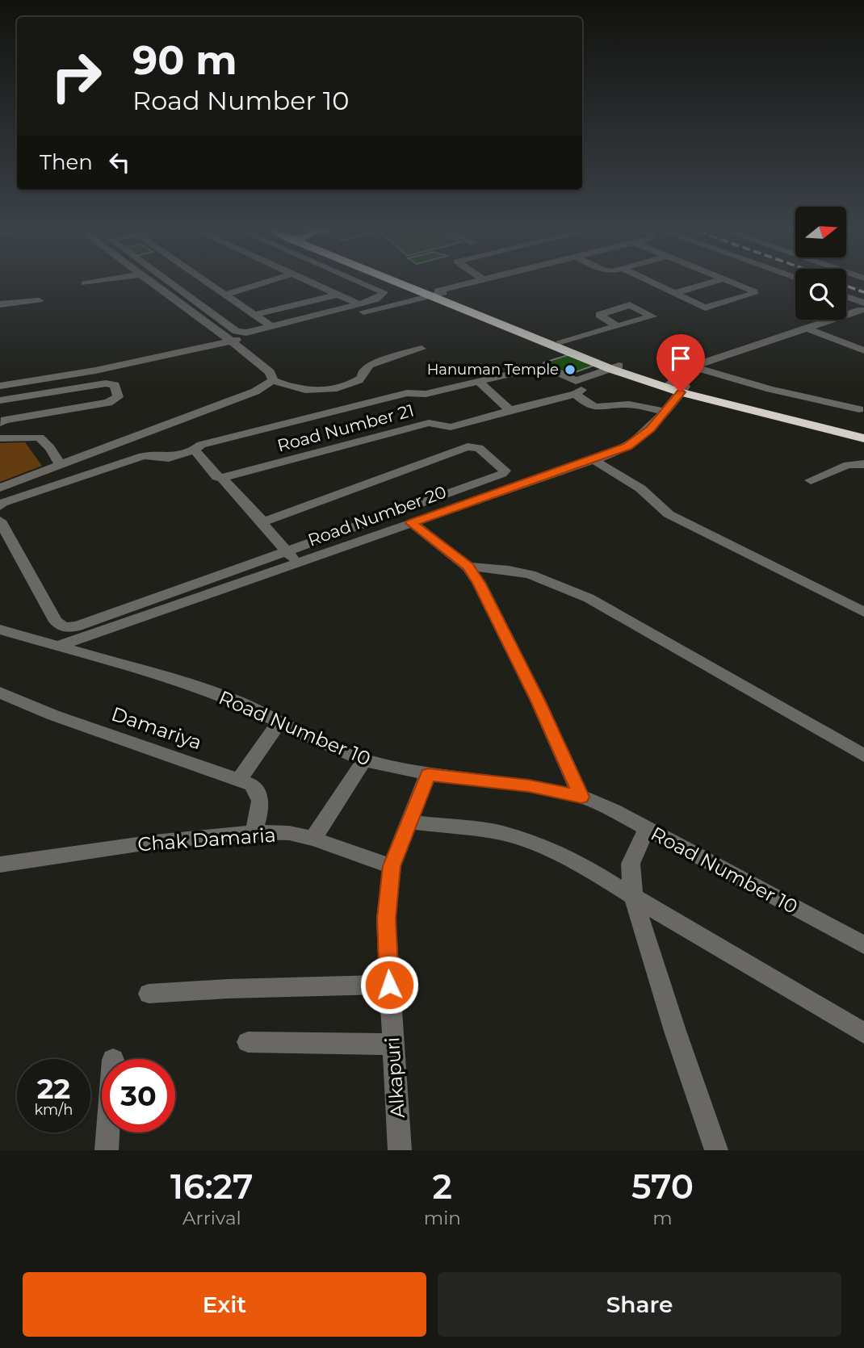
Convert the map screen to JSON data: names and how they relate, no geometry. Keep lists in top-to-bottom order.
{
  "streets": {
    "street": [
      "Road Number 21",
      "Road Number 20",
      "Damariya",
      "Road Number 10",
      "Chak Damaria",
      "Alkapuri"
    ]
  },
  "crossings": [
    ["Road Number 20", "Road Number 10"],
    ["Damariya", "Chak Damaria"],
    ["Road Number 10", "Alkapuri"],
    ["Chak Damaria", "Alkapuri"]
  ],
  "places": ["Hanuman Temple"],
  "north": "right",
  "page": {
    "turn": ["90 m", "Road Number 10"],
    "then": "Then",
    "speed": "22 km/h",
    "limit": "30",
    "eta": [
      "16:27",
      "Arrival",
      "2",
      "min",
      "570",
      "m"
    ],
    "buttons": ["Exit", "Share"]
  }
}
